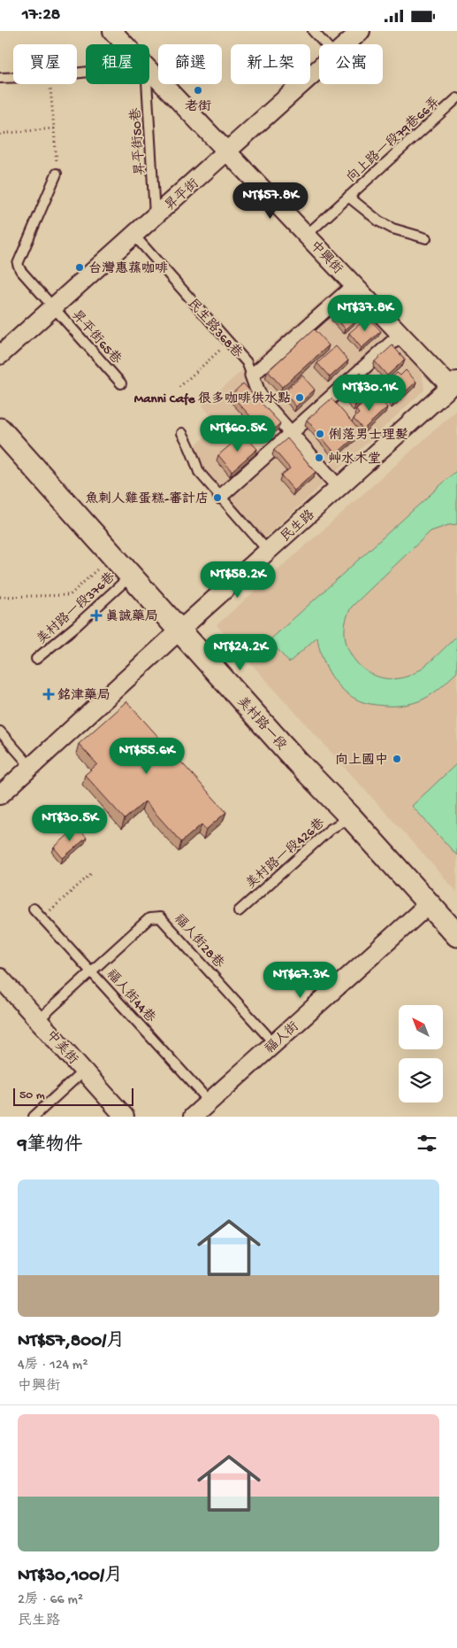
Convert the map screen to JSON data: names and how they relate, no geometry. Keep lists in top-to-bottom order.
{
  "streets": {
    "street": [
      "昇平街",
      "中興街",
      "民生路368巷",
      "民生路",
      "美村路一段",
      "福人街",
      "中美街"
    ],
    "lane": [
      "向上路一段79巷66弄",
      "昇平街50巷",
      "昇平街65巷",
      "美村路一段376巷",
      "美村路一段426巷",
      "福人街28巷",
      "福人街44巷"
    ]
  },
  "crossings": [
    ["向上路一段79巷66弄", "中興街"],
    ["昇平街50巷", "昇平街"],
    ["昇平街", "中興街"],
    ["昇平街", "民生路368巷"],
    ["昇平街", "昇平街65巷"],
    ["中興街", "民生路"],
    ["民生路368巷", "民生路"],
    ["民生路", "美村路一段"],
    ["美村路一段376巷", "美村路一段"],
    ["美村路一段", "美村路一段426巷"],
    ["美村路一段", "福人街"],
    ["福人街28巷", "福人街44巷"],
    ["福人街28巷", "福人街"],
    ["福人街28巷", "中美街"],
    ["福人街44巷", "福人街"]
  ],
  "places": {
    "other": [
      "老街",
      "台灣惠蓀咖啡",
      "Manni Cafe 很多咖啡供水點",
      "俐落男士理髮",
      "艸水木堂",
      "魚刺人雞蛋糕-審計店",
      "向上國中"
    ],
    "health": ["真誠藥局", "銘津藥局"]
  },
  "scale_bar": "50 m",
  "north": "top left",
  "page": {
    "status": "17:28",
    "chip": [
      "買屋",
      "租屋",
      "篩選",
      "新上架",
      "公寓"
    ],
    "price": [
      "NT$57.8K",
      "NT$37.8K",
      "NT$30.1K",
      "NT$60.5K",
      "NT$58.2K",
      "NT$24.2K",
      "NT$55.6K",
      "NT$30.5K",
      "NT$67.3K"
    ],
    "scale": "50 m",
    "heading": "9筆物件",
    "list": [
      {
        "name": "NT$57,800/月",
        "note": "4房 · 124 m² · 中興街"
      },
      {
        "name": "NT$30,100/月",
        "note": "2房 · 66 m² · 民生路"
      }
    ]
  }
}
